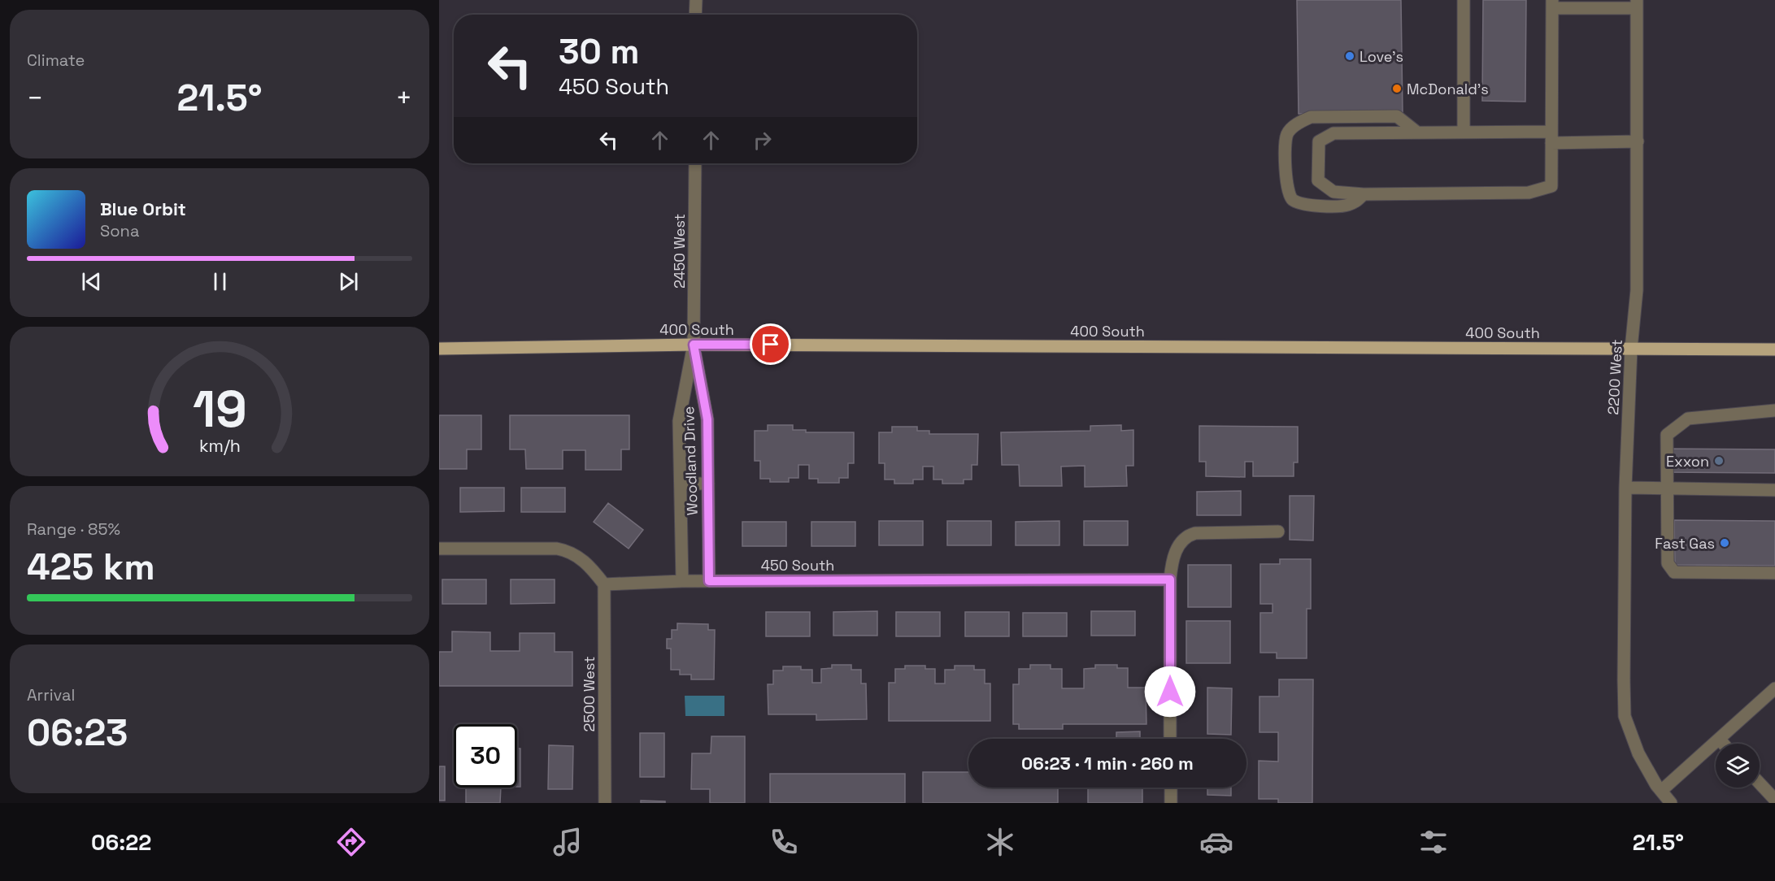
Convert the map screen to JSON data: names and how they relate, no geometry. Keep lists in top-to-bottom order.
{
  "streets": {
    "main road": ["400 South"],
    "street": [
      "2450 West",
      "2200 West",
      "Woodland Drive",
      "450 South",
      "2500 West"
    ]
  },
  "crossings": [
    ["2450 West", "400 South"],
    ["2450 West", "Woodland Drive"],
    ["400 South", "2200 West"],
    ["400 South", "Woodland Drive"],
    ["Woodland Drive", "450 South"],
    ["450 South", "2500 West"]
  ],
  "places": [
    "Love's",
    "McDonald's",
    "Exxon",
    "Fast Gas"
  ],
  "page": {
    "tile": [
      "Climate",
      ["Range · 85%", "425 km"],
      ["Arrival", "06:23"]
    ],
    "turn": ["30 m", "450 South"],
    "heat": ["−", "21.5°", "+"],
    "song": ["Blue Orbit", "Sona"],
    "limit": "30",
    "trip": "06:23 · 1 min · 260 m",
    "tabs": ["06:22", "21.5°"],
    "gauge": ["19", "km/h"]
  }
}
